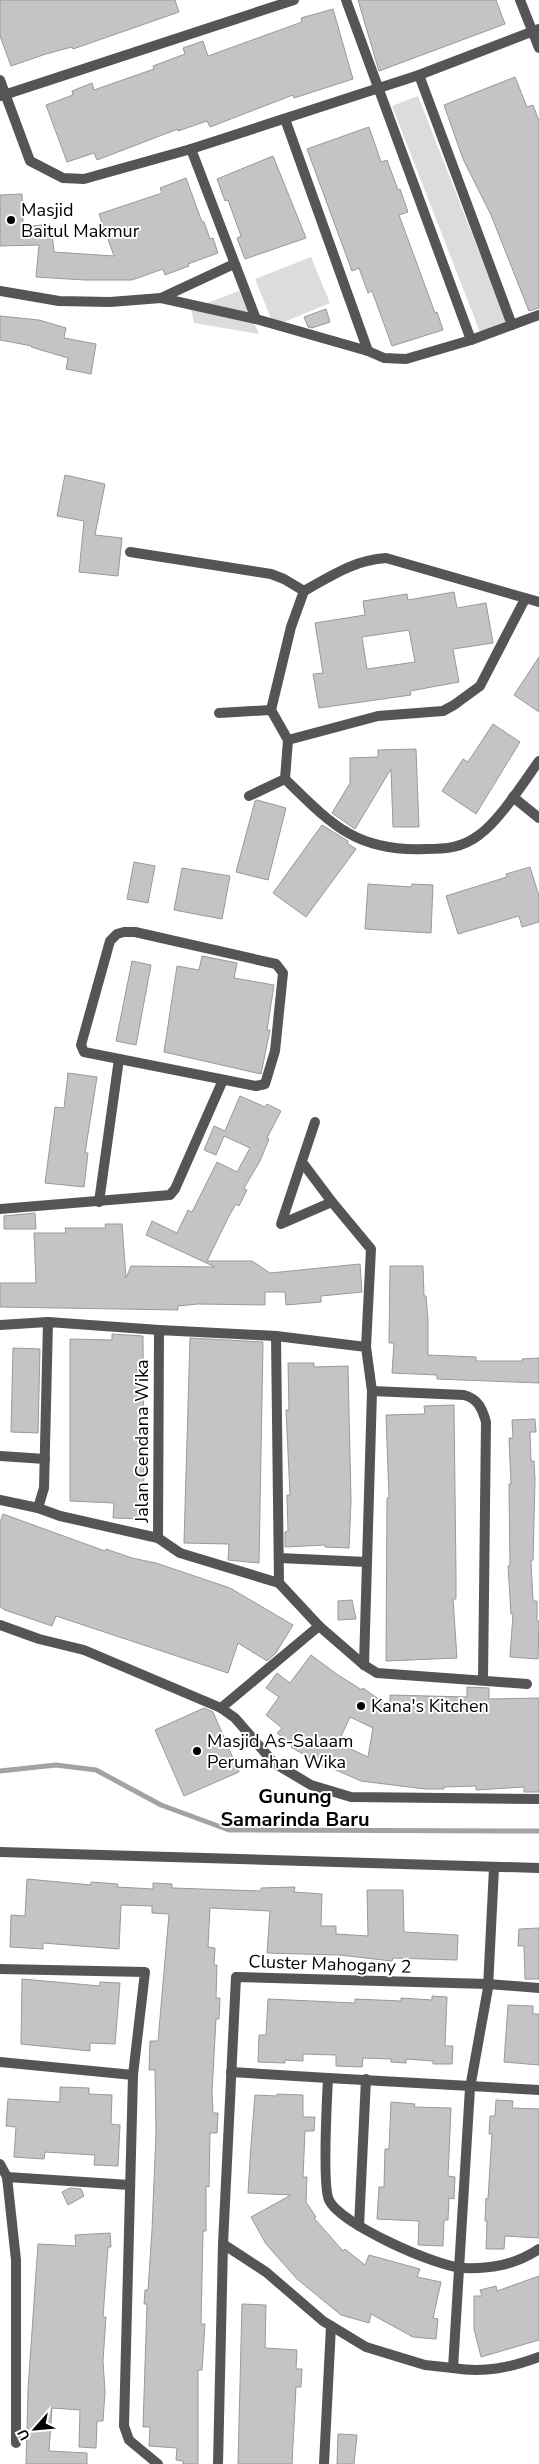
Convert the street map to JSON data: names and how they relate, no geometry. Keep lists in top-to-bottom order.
{
  "streets": {
    "street": ["Jalan Cendana Wika", "Cluster Mahogany 2"]
  },
  "districts": ["Gunung Samarinda Baru"],
  "places": ["Masjid Baitul Makmur", "Kana's Kitchen", "Masjid As-Salaam Perumahan Wika"],
  "north": "bottom left"
}
